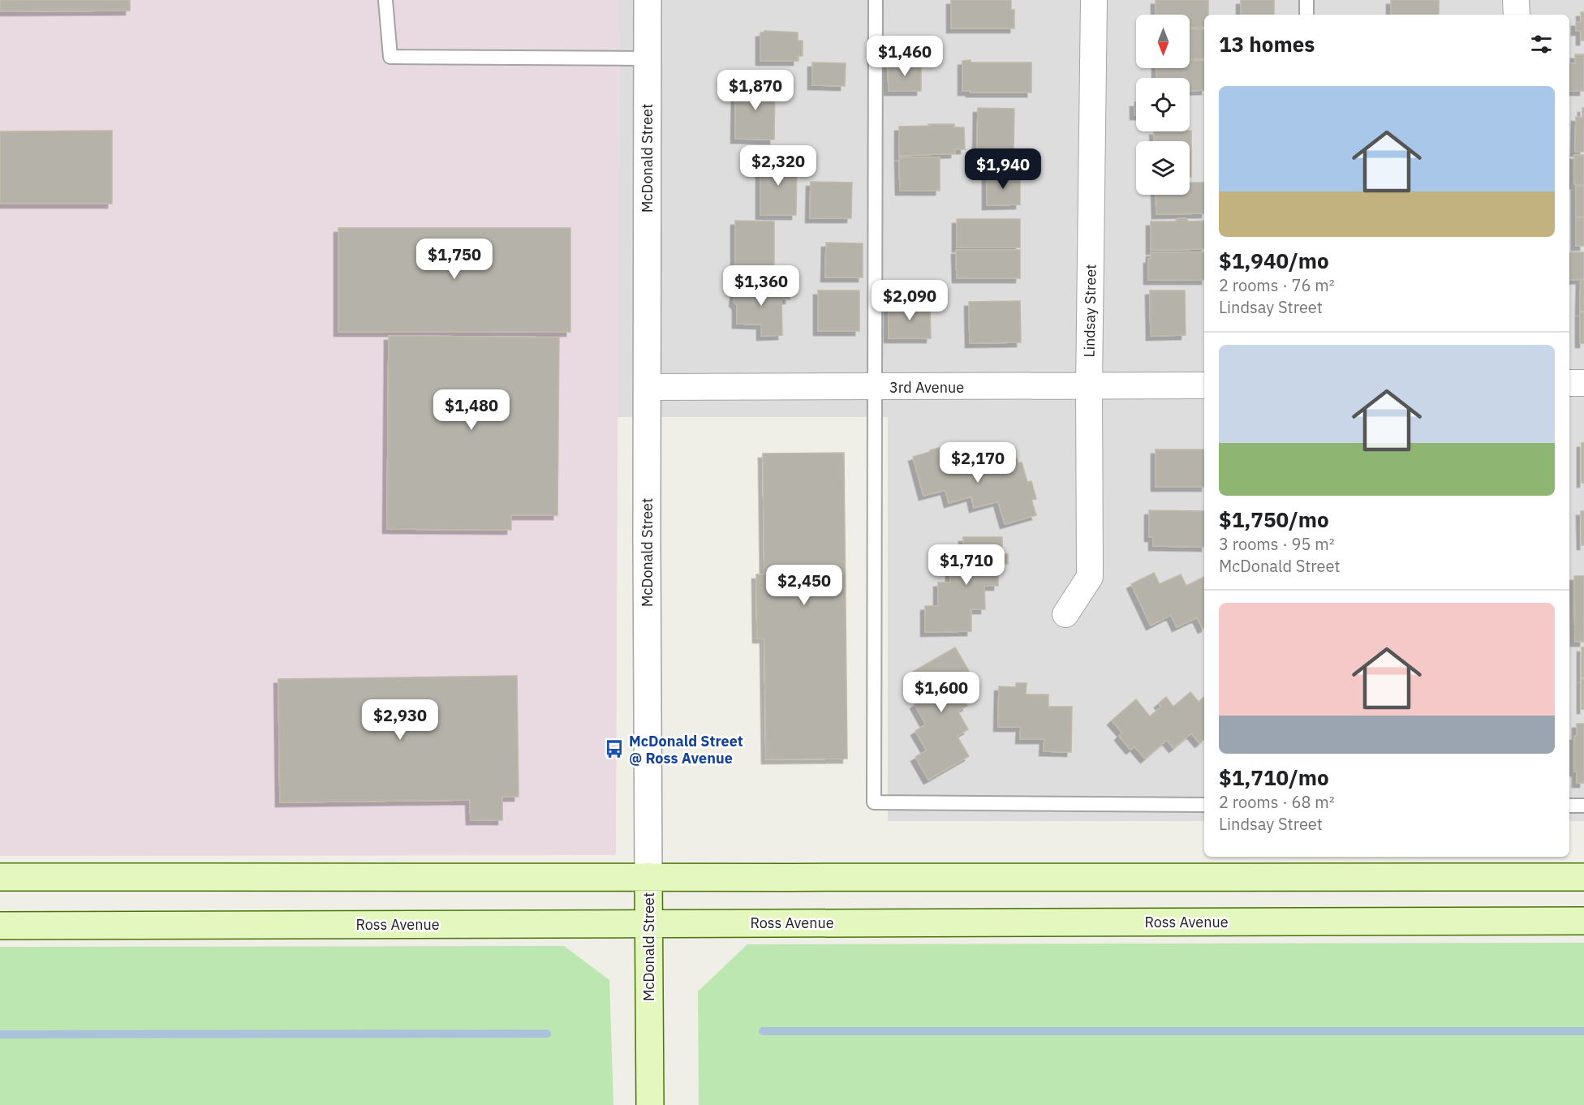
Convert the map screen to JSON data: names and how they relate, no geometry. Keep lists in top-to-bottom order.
{
  "streets": {
    "main road": ["McDonald Street", "Ross Avenue"],
    "street": ["Lindsay Street", "3rd Avenue"]
  },
  "crossings": [
    ["McDonald Street", "3rd Avenue"],
    ["McDonald Street", "Ross Avenue"],
    ["Lindsay Street", "3rd Avenue"]
  ],
  "places": {
    "bus stop": ["McDonald Street @ Ross Avenue"]
  },
  "north": "bottom",
  "page": {
    "heading": "13 homes",
    "price": [
      "$1,460",
      "$1,870",
      "$2,320",
      "$1,940",
      "$1,750",
      "$1,360",
      "$2,090",
      "$1,480",
      "$2,170",
      "$1,710",
      "$2,450",
      "$1,600",
      "$2,930"
    ],
    "list": [
      {
        "name": "$1,940/mo",
        "note": "2 rooms · 76 m² · Lindsay Street"
      },
      {
        "name": "$1,750/mo",
        "note": "3 rooms · 95 m² · McDonald Street"
      },
      {
        "name": "$1,710/mo",
        "note": "2 rooms · 68 m² · Lindsay Street"
      }
    ]
  }
}
